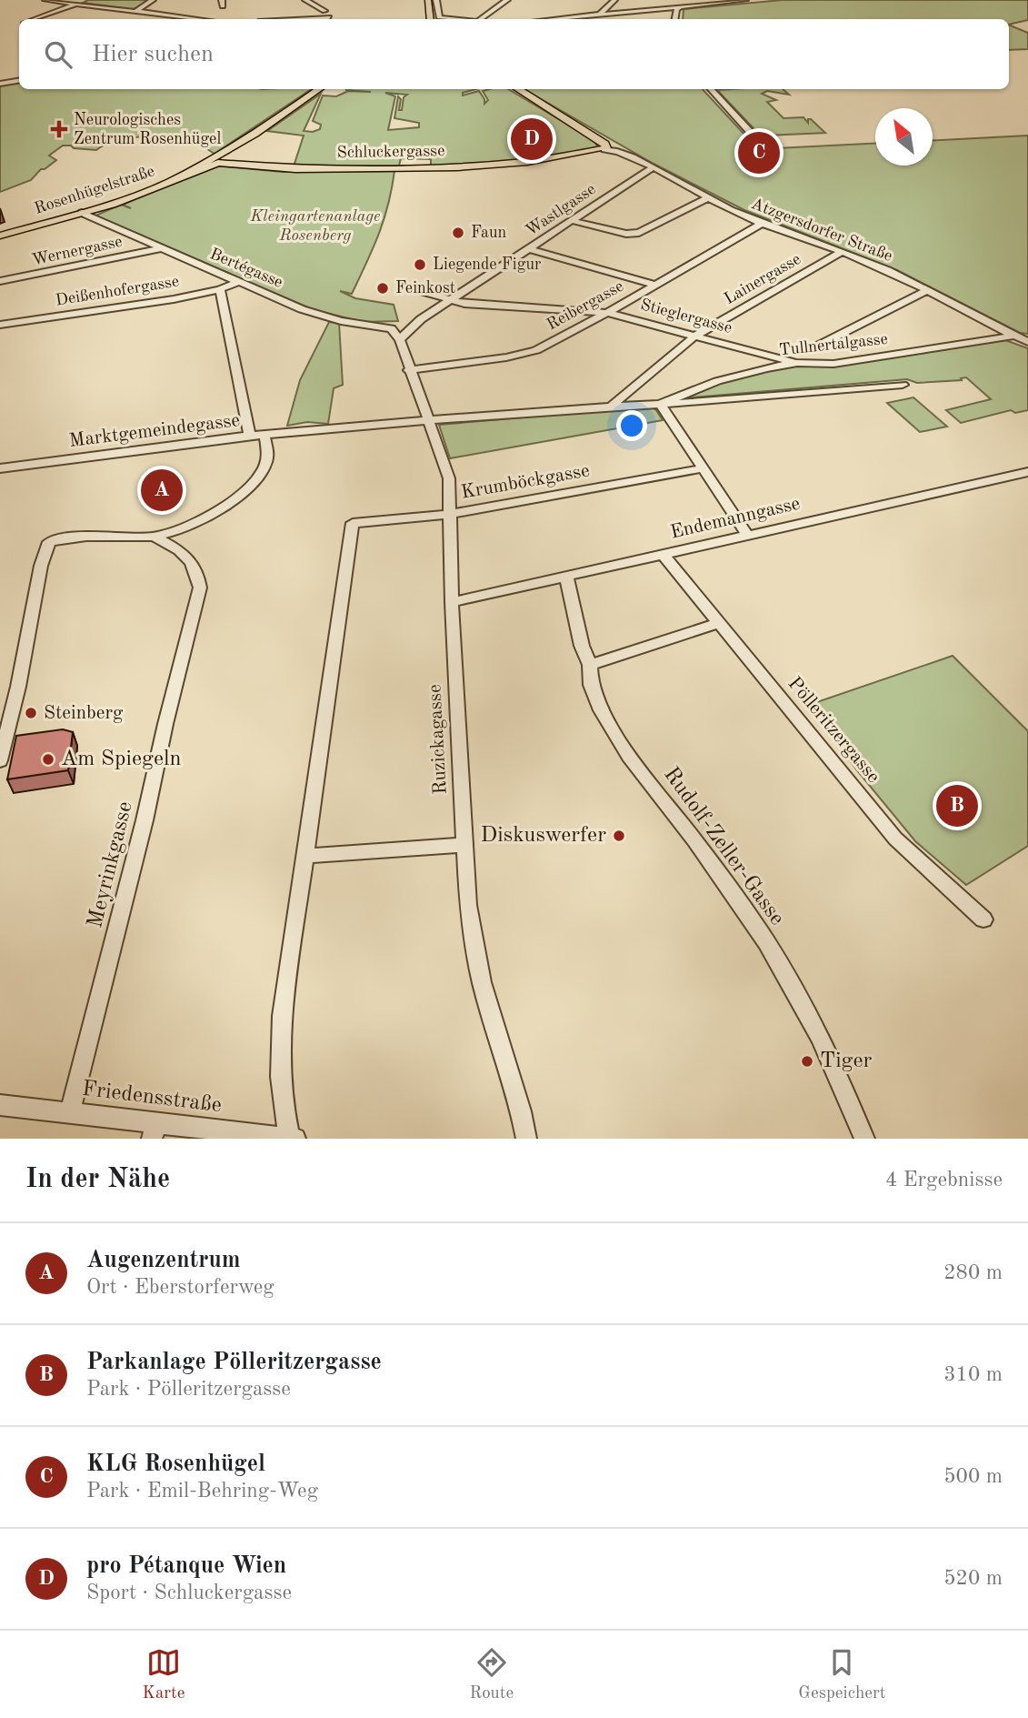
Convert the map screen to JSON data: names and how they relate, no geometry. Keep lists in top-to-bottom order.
{
  "streets": {
    "main road": ["Schluckergasse", "Rosenhügelstraße", "Atzgersdorfer Straße"],
    "street": [
      "Wastlgasse",
      "Wernergasse",
      "Bertégasse",
      "Lainergasse",
      "Deißenhofergasse",
      "Reibergasse",
      "Stieglergasse",
      "Tullnertalgasse",
      "Marktgemeindegasse",
      "Krumböckgasse",
      "Endemanngasse",
      "Pölleritzergasse",
      "Ruzickagasse",
      "Rudolf-Zeller-Gasse",
      "Meyrinkgasse",
      "Friedensstraße"
    ]
  },
  "crossings": [
    ["Schluckergasse", "Rosenhügelstraße"],
    ["Schluckergasse", "Atzgersdorfer Straße"],
    ["Rosenhügelstraße", "Bertégasse"],
    ["Wastlgasse", "Atzgersdorfer Straße"],
    ["Wastlgasse", "Bertégasse"],
    ["Wastlgasse", "Stieglergasse"],
    ["Wastlgasse", "Ruzickagasse"],
    ["Atzgersdorfer Straße", "Lainergasse"],
    ["Atzgersdorfer Straße", "Reibergasse"],
    ["Atzgersdorfer Straße", "Tullnertalgasse"],
    ["Wernergasse", "Bertégasse"],
    ["Bertégasse", "Deißenhofergasse"],
    ["Lainergasse", "Stieglergasse"],
    ["Lainergasse", "Tullnertalgasse"],
    ["Reibergasse", "Stieglergasse"],
    ["Reibergasse", "Ruzickagasse"],
    ["Stieglergasse", "Tullnertalgasse"],
    ["Tullnertalgasse", "Marktgemeindegasse"],
    ["Tullnertalgasse", "Ruzickagasse"],
    ["Krumböckgasse", "Ruzickagasse"],
    ["Endemanngasse", "Pölleritzergasse"],
    ["Endemanngasse", "Ruzickagasse"],
    ["Endemanngasse", "Rudolf-Zeller-Gasse"],
    ["Meyrinkgasse", "Friedensstraße"]
  ],
  "parks": ["Kleingartenanlage Rosenberg"],
  "places": {
    "health": ["Neurologisches Zentrum Rosenhügel"],
    "other": [
      "Faun",
      "Liegende Figur",
      "Feinkost",
      "Steinberg",
      "Am Spiegeln",
      "Diskuswerfer",
      "Tiger"
    ]
  },
  "north": "top left",
  "page": {
    "search": "Hier suchen",
    "pins": [
      "D",
      "C",
      "A",
      "B"
    ],
    "heading": ["In der Nähe", "4 Ergebnisse"],
    "list": [
      {
        "mark": "A",
        "name": "Augenzentrum",
        "note": "Ort · Eberstorferweg",
        "value": "280 m"
      },
      {
        "mark": "B",
        "name": "Parkanlage Pölleritzergasse",
        "note": "Park · Pölleritzergasse",
        "value": "310 m"
      },
      {
        "mark": "C",
        "name": "KLG Rosenhügel",
        "note": "Park · Emil-Behring-Weg",
        "value": "500 m"
      },
      {
        "mark": "D",
        "name": "pro Pétanque Wien",
        "note": "Sport · Schluckergasse",
        "value": "520 m"
      }
    ],
    "nav": ["Karte", "Route", "Gespeichert"]
  }
}
